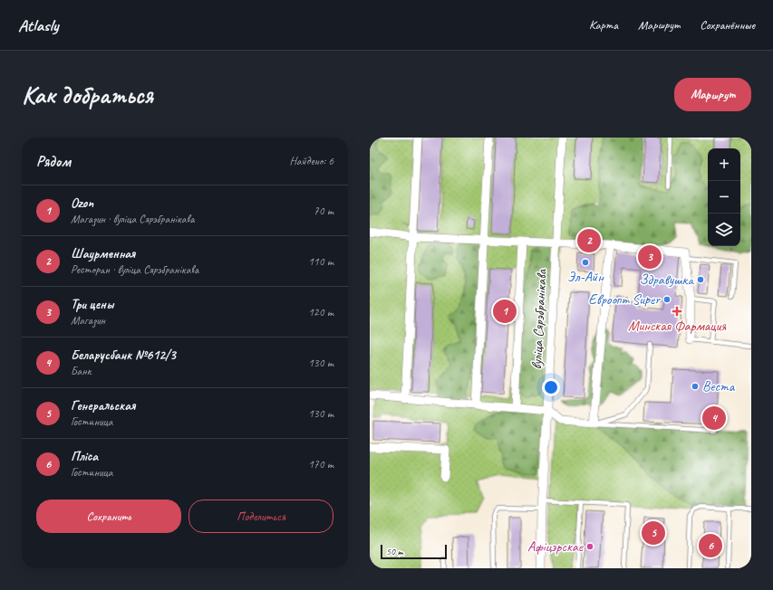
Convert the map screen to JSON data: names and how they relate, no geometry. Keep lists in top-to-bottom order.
{
  "streets": {
    "street": ["вуліца Сярэбранікава"]
  },
  "places": {
    "other": [
      "Эл-Айн",
      "Здравушка",
      "Евроопт Super",
      "Веста",
      "Афіцэрскае"
    ],
    "health": ["Минская Фармация"]
  },
  "scale_bar": "50 m",
  "page": {
    "header": "Atlasly",
    "nav": ["Карта", "Маршрут", "Сохранённые"],
    "buttons": [
      "Маршрут",
      ["Сохранить", "Поделиться"]
    ],
    "title": "Как добраться",
    "heading": ["Рядом", "Найдено: 6"],
    "map_buttons": ["+", "−"],
    "list": [
      {
        "mark": "1",
        "name": "Ozon",
        "note": "Магазин · вуліца Сярэбранікава",
        "value": "70 m"
      },
      {
        "mark": "2",
        "name": "Шаурменная",
        "note": "Ресторан · вуліца Сярэбранікава",
        "value": "110 m"
      },
      {
        "mark": "3",
        "name": "Три цены",
        "note": "Магазин",
        "value": "120 m"
      },
      {
        "mark": "4",
        "name": "Беларусбанк №612/3",
        "note": "Банк",
        "value": "130 m"
      },
      {
        "mark": "5",
        "name": "Генеральская",
        "note": "Гостиница",
        "value": "130 m"
      },
      {
        "mark": "6",
        "name": "Пліса",
        "note": "Гостиница",
        "value": "170 m"
      }
    ],
    "pins": [
      "2",
      "3",
      "1",
      "4",
      "5",
      "6"
    ],
    "scale": "50 m"
  }
}
